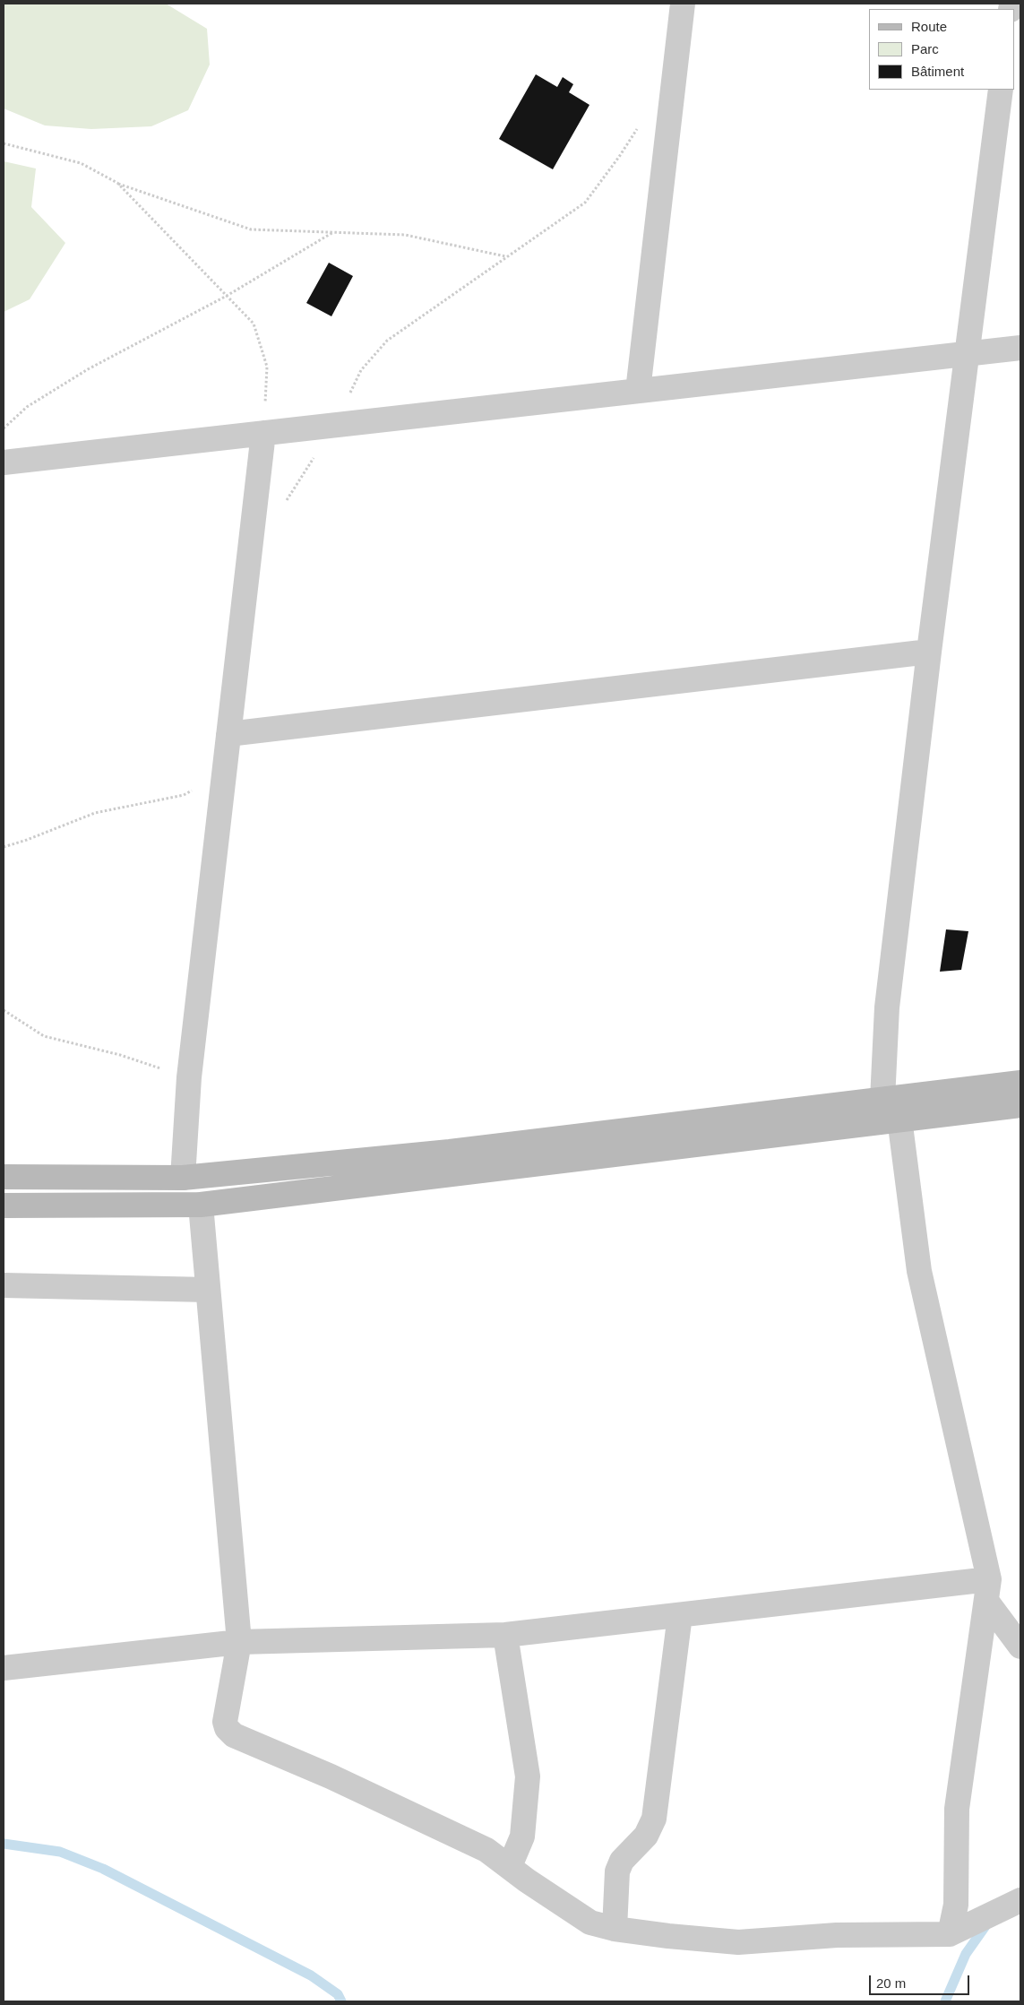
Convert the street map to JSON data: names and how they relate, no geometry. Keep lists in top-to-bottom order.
{
  "legend": ["Route", "Parc", "Bâtiment"],
  "scale_bar": "20 m"
}
